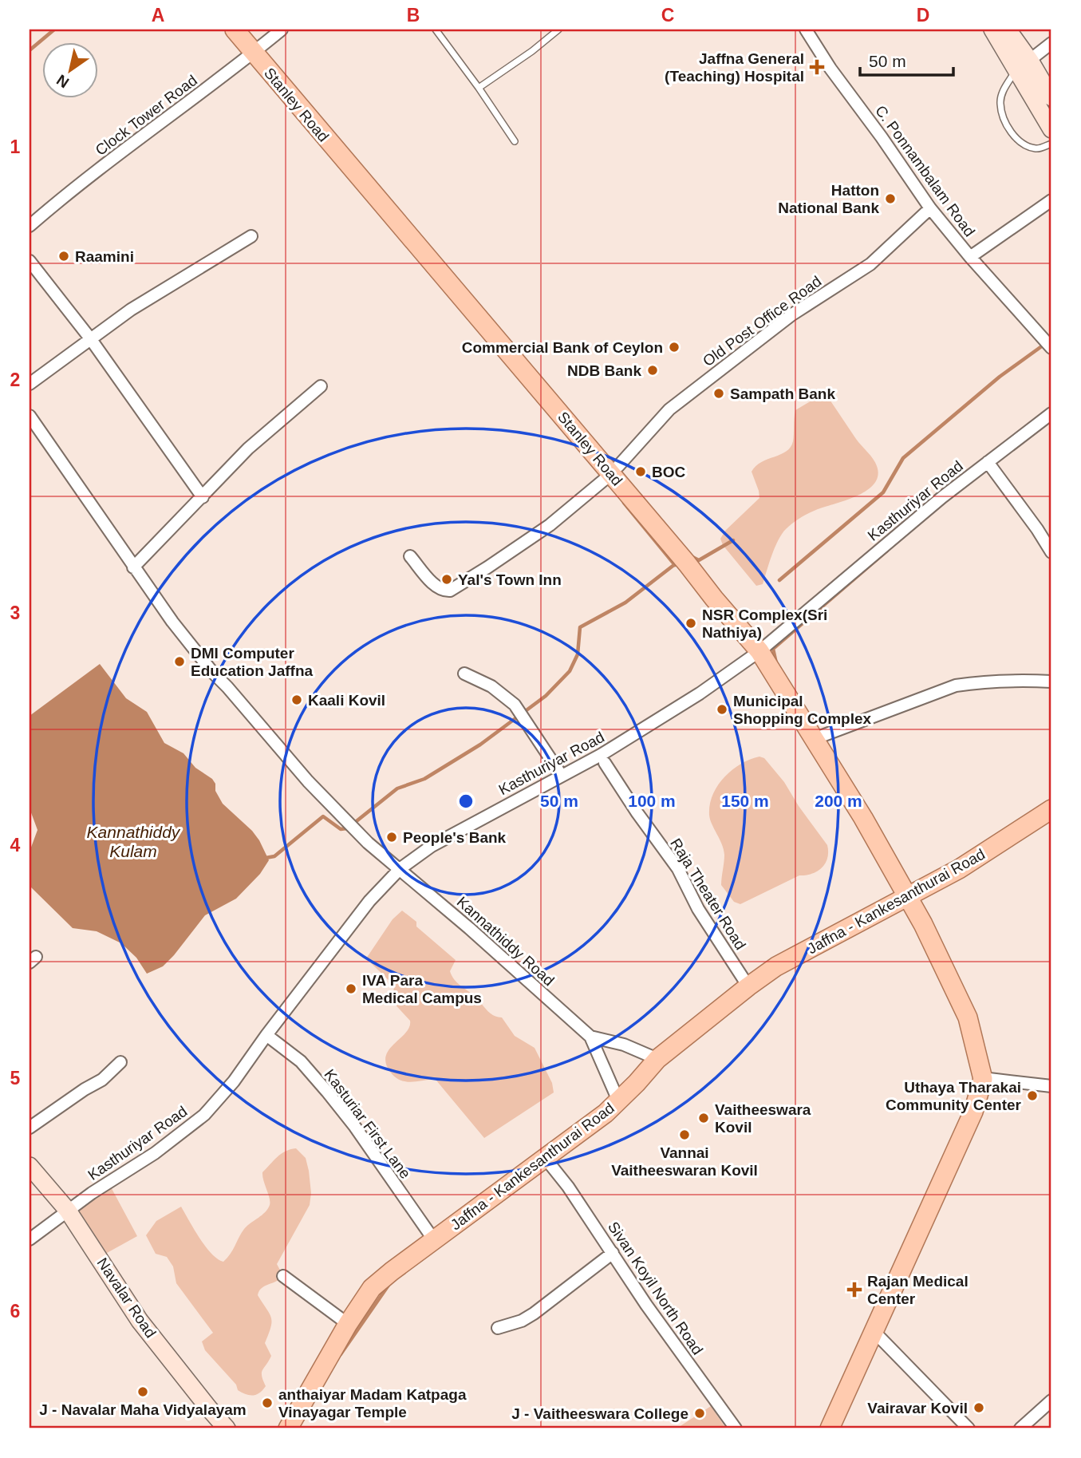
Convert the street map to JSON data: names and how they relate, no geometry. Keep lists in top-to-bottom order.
{
  "streets": {
    "main road": ["Stanley Road", "Jaffna - Kankesanthurai Road"],
    "street": [
      "Clock Tower Road",
      "C. Ponnambalam Road",
      "Old Post Office Road",
      "Kasthuriyar Road",
      "Raja Theater Road",
      "Kannathiddy Road",
      "Kasturiar First Lane",
      "Sivan Koyil North Road",
      "Navalar Road"
    ]
  },
  "crossings": [
    ["Stanley Road", "Clock Tower Road"],
    ["Stanley Road", "Old Post Office Road"],
    ["Stanley Road", "Kasthuriyar Road"],
    ["Stanley Road", "Jaffna - Kankesanthurai Road"],
    ["C. Ponnambalam Road", "Old Post Office Road"],
    ["Kasthuriyar Road", "Kannathiddy Road"],
    ["Kasthuriyar Road", "Kasturiar First Lane"],
    ["Kasthuriyar Road", "Navalar Road"],
    ["Raja Theater Road", "Jaffna - Kankesanthurai Road"],
    ["Jaffna - Kankesanthurai Road", "Kasturiar First Lane"],
    ["Jaffna - Kankesanthurai Road", "Sivan Koyil North Road"]
  ],
  "water": ["Kannathiddy Kulam"],
  "places": {
    "health": ["Jaffna General (Teaching) Hospital", "Rajan Medical Center"],
    "other": [
      "Hatton National Bank",
      "Raamini",
      "Commercial Bank of Ceylon",
      "NDB Bank",
      "Sampath Bank",
      "BOC",
      "Yal's Town Inn",
      "NSR Complex(Sri Nathiya)",
      "DMI Computer Education Jaffna",
      "Kaali Kovil",
      "Municipal Shopping Complex",
      "People's Bank",
      "IVA Para Medical Campus",
      "Uthaya Tharakai Community Center",
      "Vaitheeswara Kovil",
      "Vannai Vaitheeswaran Kovil",
      "J - Navalar Maha Vidyalayam",
      "anthaiyar Madam Katpaga Vinayagar Temple",
      "Vairavar Kovil",
      "J - Vaitheeswara College"
    ]
  },
  "scale_bar": "50 m",
  "north": "bottom left",
  "grid": {
    "columns": [
      "A",
      "B",
      "C",
      "D"
    ],
    "rows": [
      "1",
      "2",
      "3",
      "4",
      "5",
      "6"
    ]
  },
  "rings": [
    "50 m",
    "100 m",
    "150 m",
    "200 m"
  ]
}
